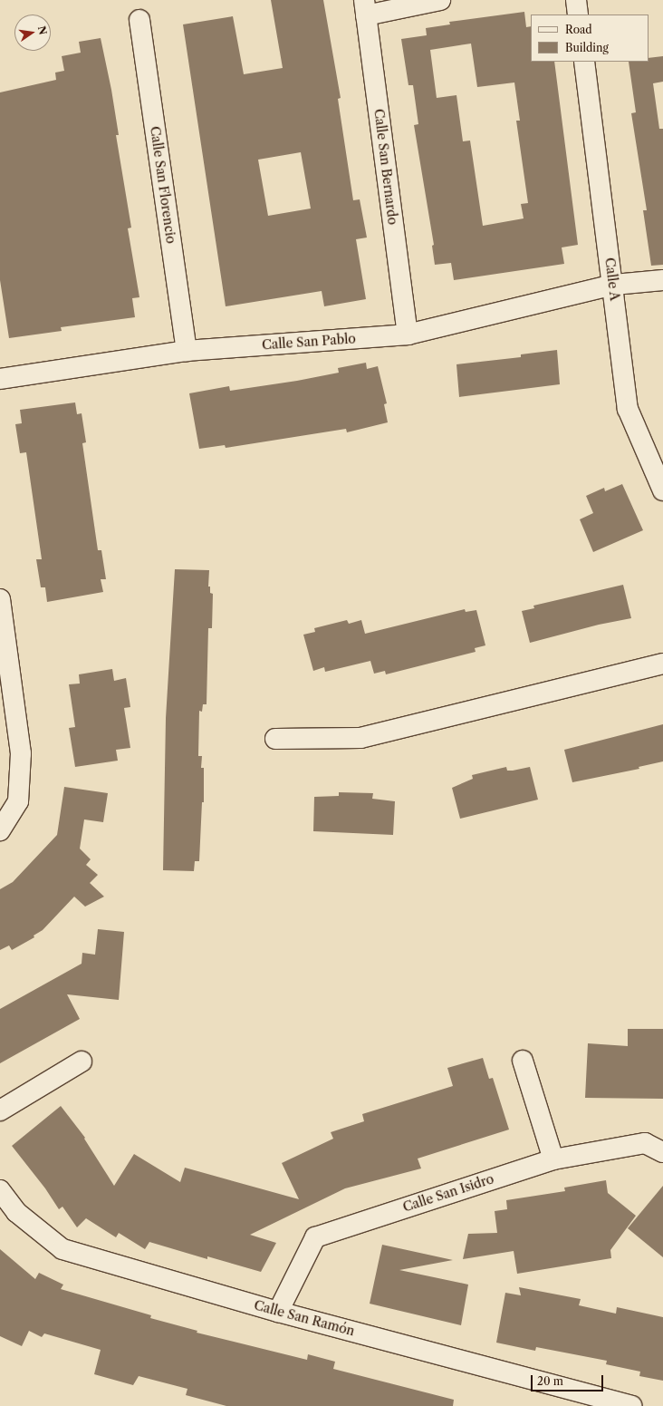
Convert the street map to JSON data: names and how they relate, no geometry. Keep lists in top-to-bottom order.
{
  "streets": {
    "street": [
      "Calle San Bernardo",
      "Calle San Florencio",
      "Calle A",
      "Calle San Pablo",
      "Calle San Isidro",
      "Calle San Ramón"
    ]
  },
  "crossings": [
    ["Calle San Bernardo", "Calle San Pablo"],
    ["Calle San Florencio", "Calle San Pablo"],
    ["Calle A", "Calle San Pablo"],
    ["Calle San Isidro", "Calle San Ramón"]
  ],
  "legend": ["Road", "Building"],
  "scale_bar": "20 m",
  "north": "right"
}
